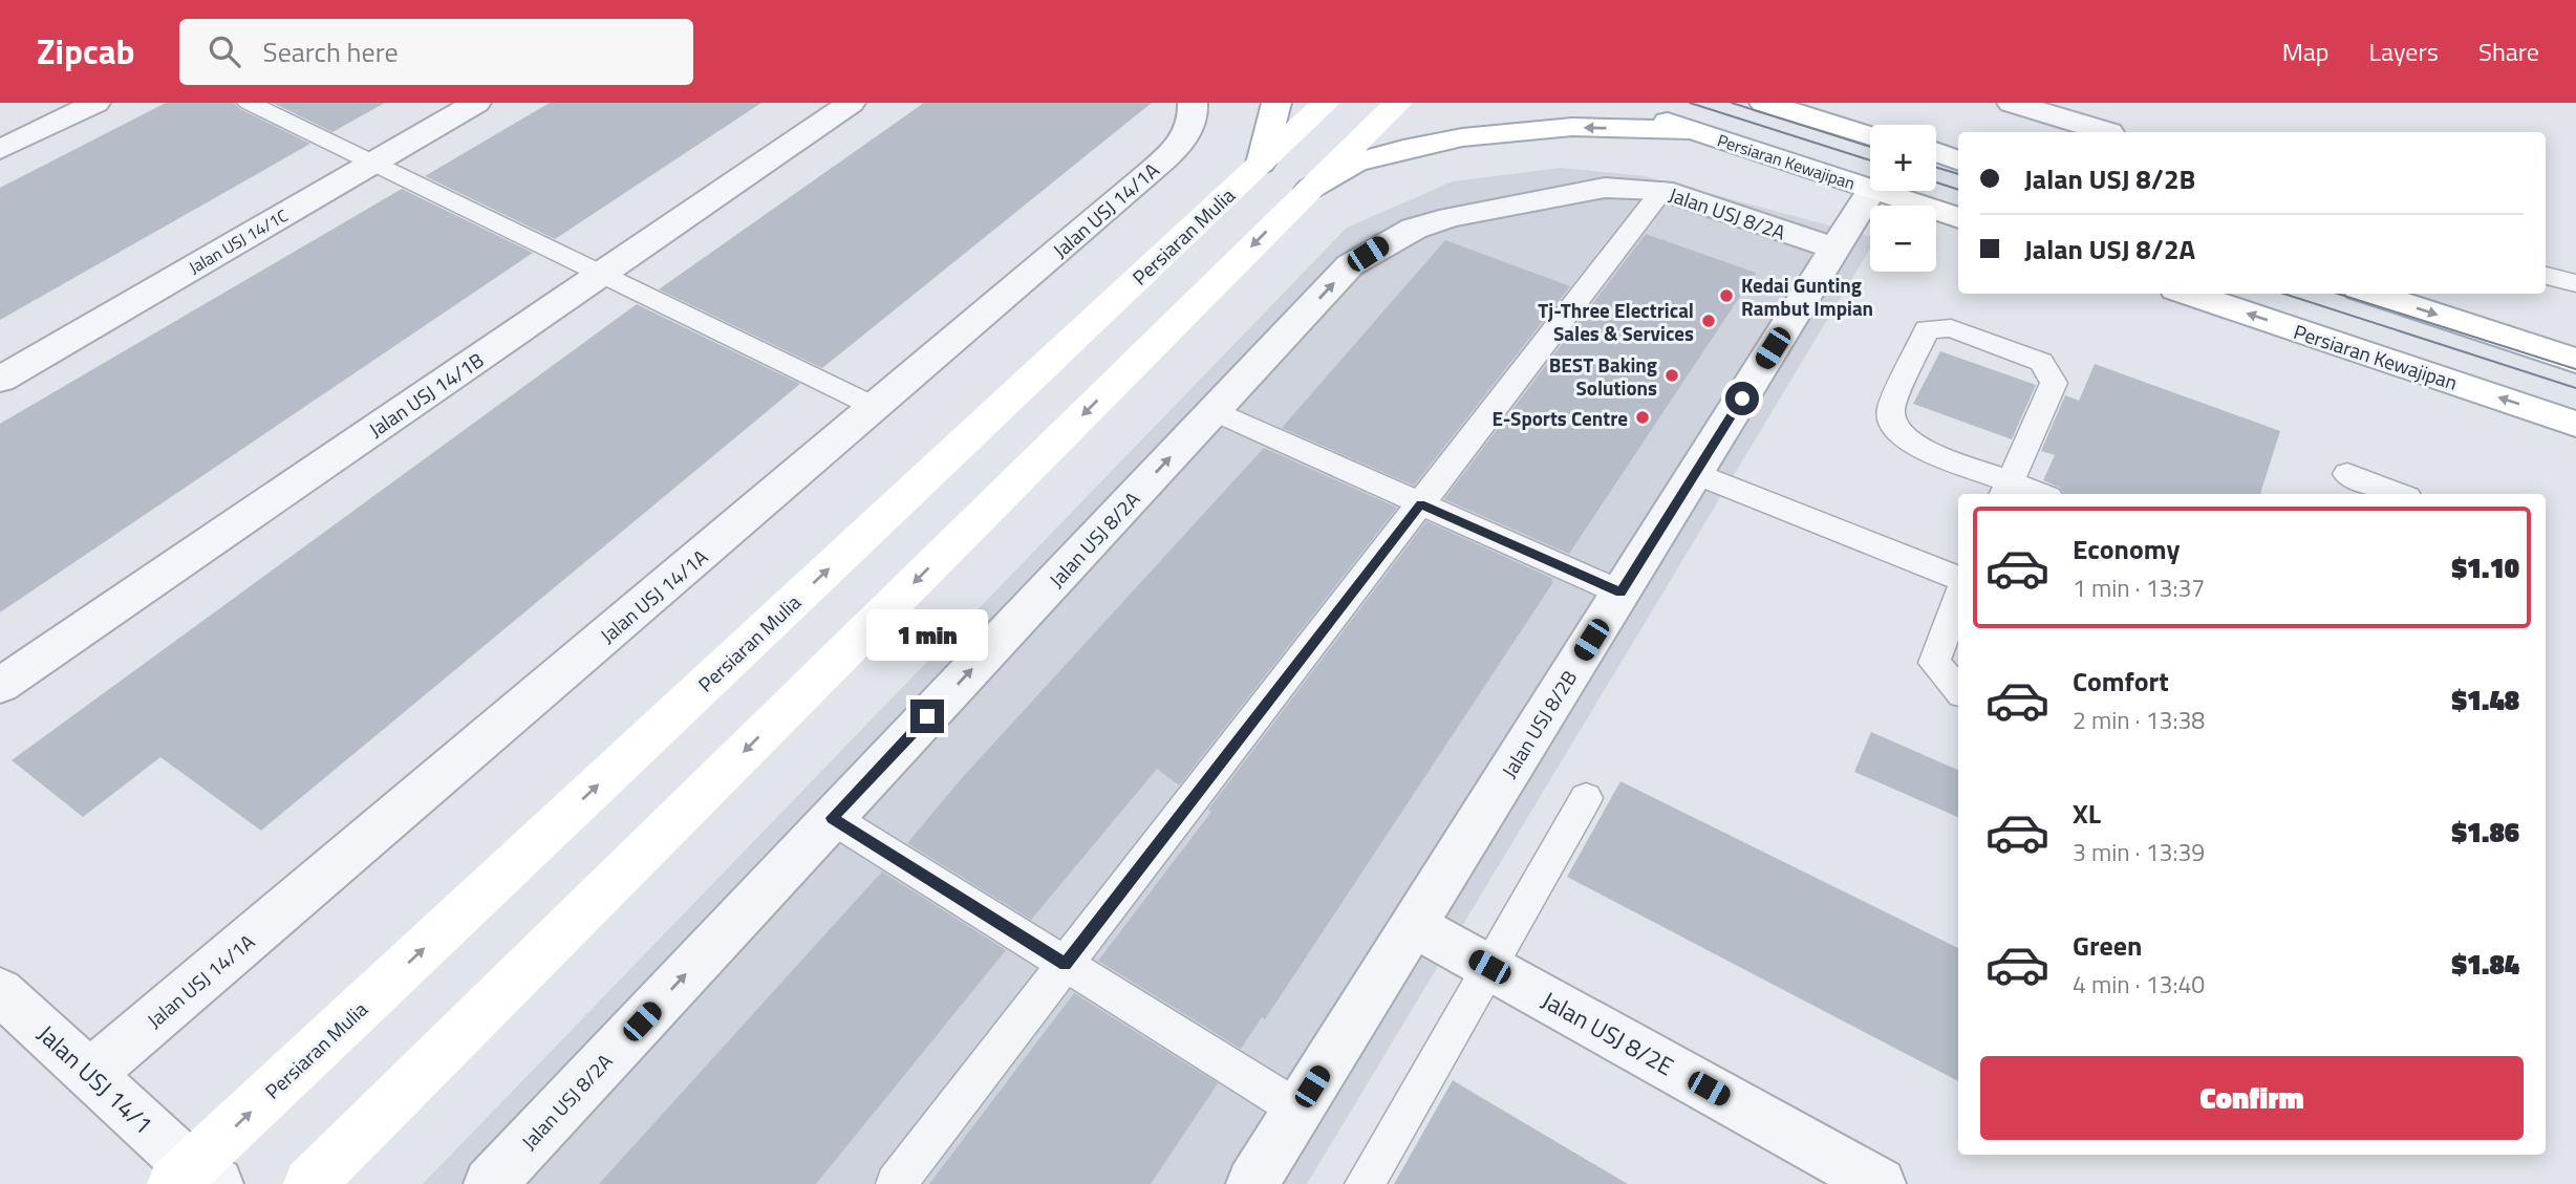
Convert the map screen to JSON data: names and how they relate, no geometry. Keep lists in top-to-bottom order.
{
  "streets": {
    "main road": ["Persiaran Kewajipan", "Persiaran Mulia"],
    "street": [
      "Jalan USJ 14/1A",
      "Jalan USJ 8/2A",
      "Jalan USJ 14/1C",
      "Jalan USJ 14/1B",
      "Jalan USJ 8/2B",
      "Jalan USJ 8/2E",
      "Jalan USJ 14/1"
    ]
  },
  "crossings": [
    ["Jalan USJ 14/1A", "Jalan USJ 14/1"],
    ["Jalan USJ 8/2A", "Jalan USJ 8/2B"],
    ["Persiaran Mulia", "Jalan USJ 14/1"],
    ["Jalan USJ 8/2B", "Jalan USJ 8/2E"]
  ],
  "one_way": ["Jalan USJ 8/2A"],
  "places": [
    "Kedai Gunting Rambut Impian",
    "Tj-Three Electrical Sales & Services",
    "BEST Baking Solutions",
    "E-Sports Centre"
  ],
  "page": {
    "header": "Zipcab",
    "search": "Search here",
    "nav": ["Map", "Layers", "Share"],
    "map_buttons": ["+", "−"],
    "banner": ["Jalan USJ 8/2B", "Jalan USJ 8/2A"],
    "list": [
      {
        "name": "Economy",
        "note": "1 min · 13:37",
        "value": "$1.10"
      },
      {
        "name": "Comfort",
        "note": "2 min · 13:38",
        "value": "$1.48"
      },
      {
        "name": "XL",
        "note": "3 min · 13:39",
        "value": "$1.86"
      },
      {
        "name": "Green",
        "note": "4 min · 13:40",
        "value": "$1.84"
      }
    ],
    "bubble": "1 min",
    "buttons": "Confirm"
  }
}
